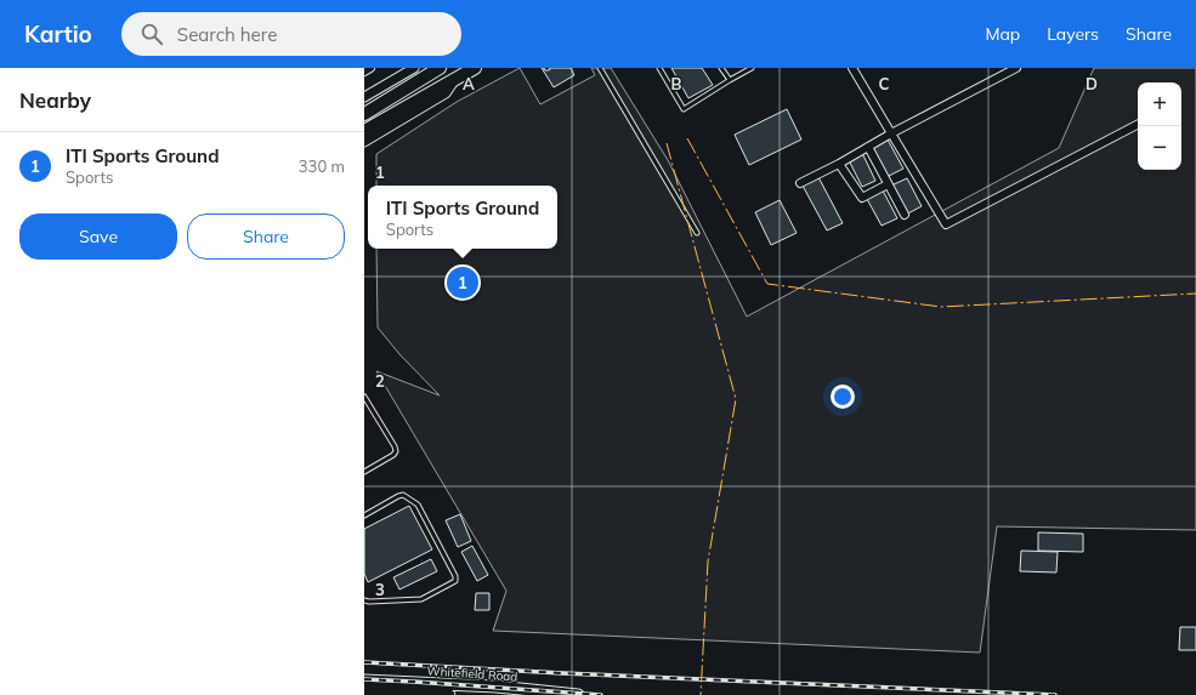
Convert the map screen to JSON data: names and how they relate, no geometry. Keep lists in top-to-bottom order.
{
  "streets": {
    "main road": ["Whitefield Road"]
  },
  "page": {
    "header": "Kartio",
    "search": "Search here",
    "nav": ["Map", "Layers", "Share"],
    "heading": "Nearby",
    "map_buttons": ["+", "−"],
    "list": [
      {
        "mark": "1",
        "name": "ITI Sports Ground",
        "note": "Sports",
        "value": "330 m"
      }
    ],
    "popup": ["ITI Sports Ground", "Sports"],
    "buttons": ["Save", "Share"],
    "pins": "1"
  },
  "grid": {
    "columns": [
      "A",
      "B",
      "C",
      "D"
    ],
    "rows": ["1", "2", "3"]
  }
}
